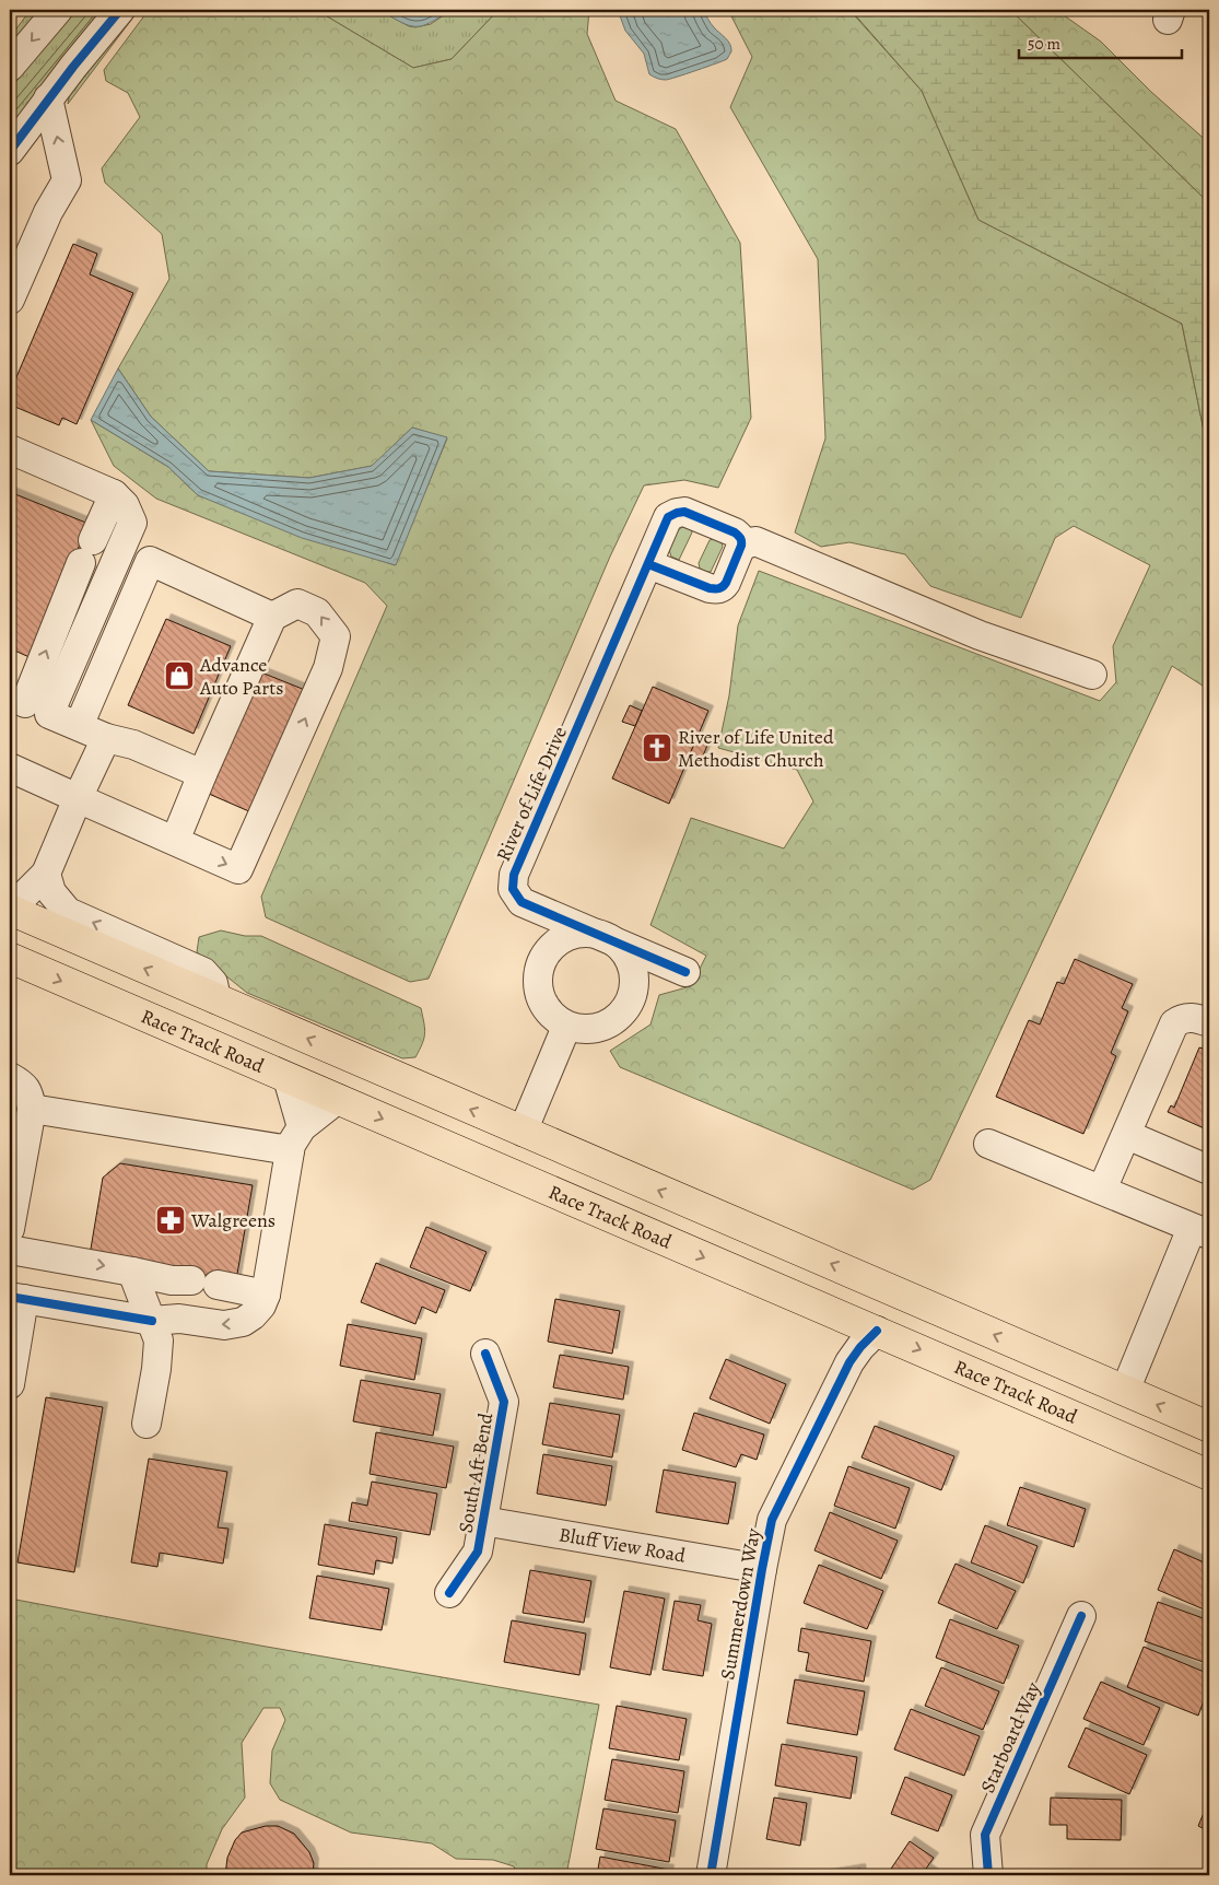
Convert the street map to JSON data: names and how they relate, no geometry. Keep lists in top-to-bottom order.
{
  "streets": {
    "main road": ["Race Track Road"],
    "street": [
      "River of Life Drive",
      "South Aft Bend",
      "Bluff View Road",
      "Summerdown Way",
      "Starboard Way"
    ]
  },
  "crossings": [
    ["Race Track Road", "Summerdown Way"],
    ["South Aft Bend", "Bluff View Road"],
    ["Bluff View Road", "Summerdown Way"]
  ],
  "places": {
    "shop": ["Advance Auto Parts"],
    "church": ["River of Life United Methodist Church"],
    "pharmacy": ["Walgreens"]
  },
  "scale_bar": "50 m"
}
